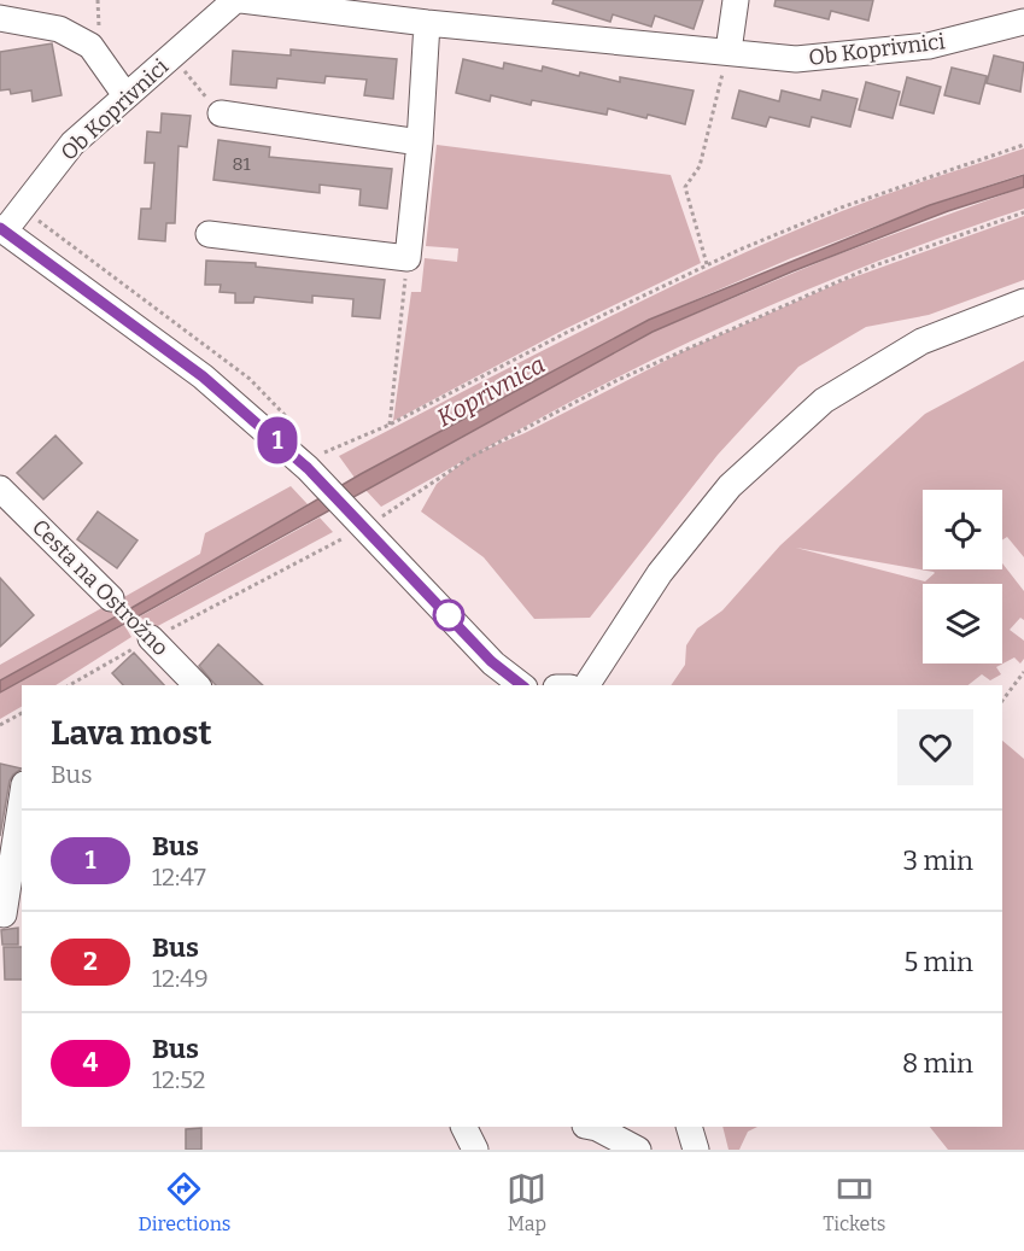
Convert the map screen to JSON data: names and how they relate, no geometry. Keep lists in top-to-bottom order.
{
  "streets": {
    "street": ["Ob Koprivnici", "Cesta na Ostrožno"]
  },
  "water": ["Koprivnica"],
  "lines": ["bus line 1"],
  "house_numbers": ["81"],
  "page": {
    "on_map": "1",
    "heading": ["Lava most", "Bus"],
    "list": [
      {
        "mark": "1",
        "name": "Bus",
        "note": "12:47",
        "value": "3 min"
      },
      {
        "mark": "2",
        "name": "Bus",
        "note": "12:49",
        "value": "5 min"
      },
      {
        "mark": "4",
        "name": "Bus",
        "note": "12:52",
        "value": "8 min"
      }
    ],
    "tabs": ["Directions", "Map", "Tickets"]
  }
}
